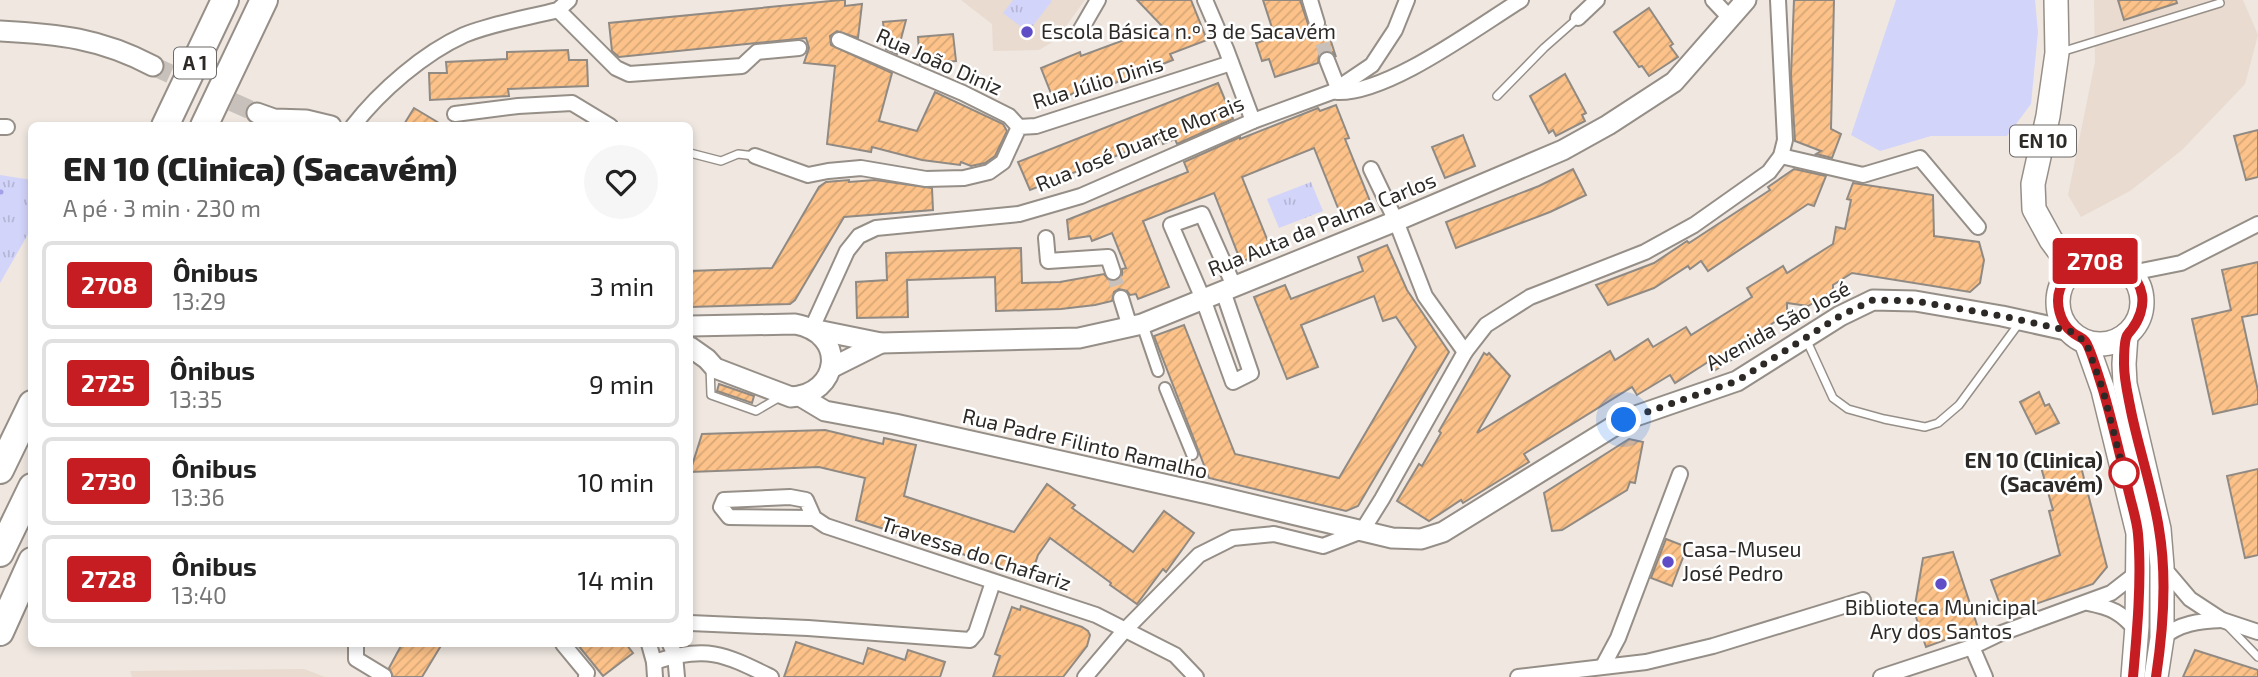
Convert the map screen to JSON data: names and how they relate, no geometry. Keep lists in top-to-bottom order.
{
  "streets": {
    "highway": ["A 1"],
    "main road": ["EN 10"],
    "street": [
      "Rua João Diniz",
      "Rua Júlio Dinis",
      "Rua José Duarte Morais",
      "Rua Auta da Palma Carlos",
      "Avenida São José",
      "Rua Padre Filinto Ramalho",
      "Travessa do Chafariz"
    ]
  },
  "crossings": [
    ["Rua João Diniz", "Rua Júlio Dinis"],
    ["EN 10", "Avenida São José"],
    ["Rua José Duarte Morais", "Rua Auta da Palma Carlos"],
    ["Avenida São José", "Rua Padre Filinto Ramalho"]
  ],
  "places": [
    "Escola Básica n.º 3 de Sacavém",
    "EN 10 (Clinica) (Sacavém)",
    "Casa-Museu José Pedro",
    "Biblioteca Municipal Ary dos Santos"
  ],
  "lines": ["bus line 2708"],
  "page": {
    "on_map": "2708",
    "heading": ["EN 10 (Clinica) (Sacavém)", "A pé · 3 min · 230 m"],
    "list": [
      {
        "mark": "2708",
        "name": "Ônibus",
        "note": "13:29",
        "value": "3 min"
      },
      {
        "mark": "2725",
        "name": "Ônibus",
        "note": "13:35",
        "value": "9 min"
      },
      {
        "mark": "2730",
        "name": "Ônibus",
        "note": "13:36",
        "value": "10 min"
      },
      {
        "mark": "2728",
        "name": "Ônibus",
        "note": "13:40",
        "value": "14 min"
      }
    ]
  }
}
